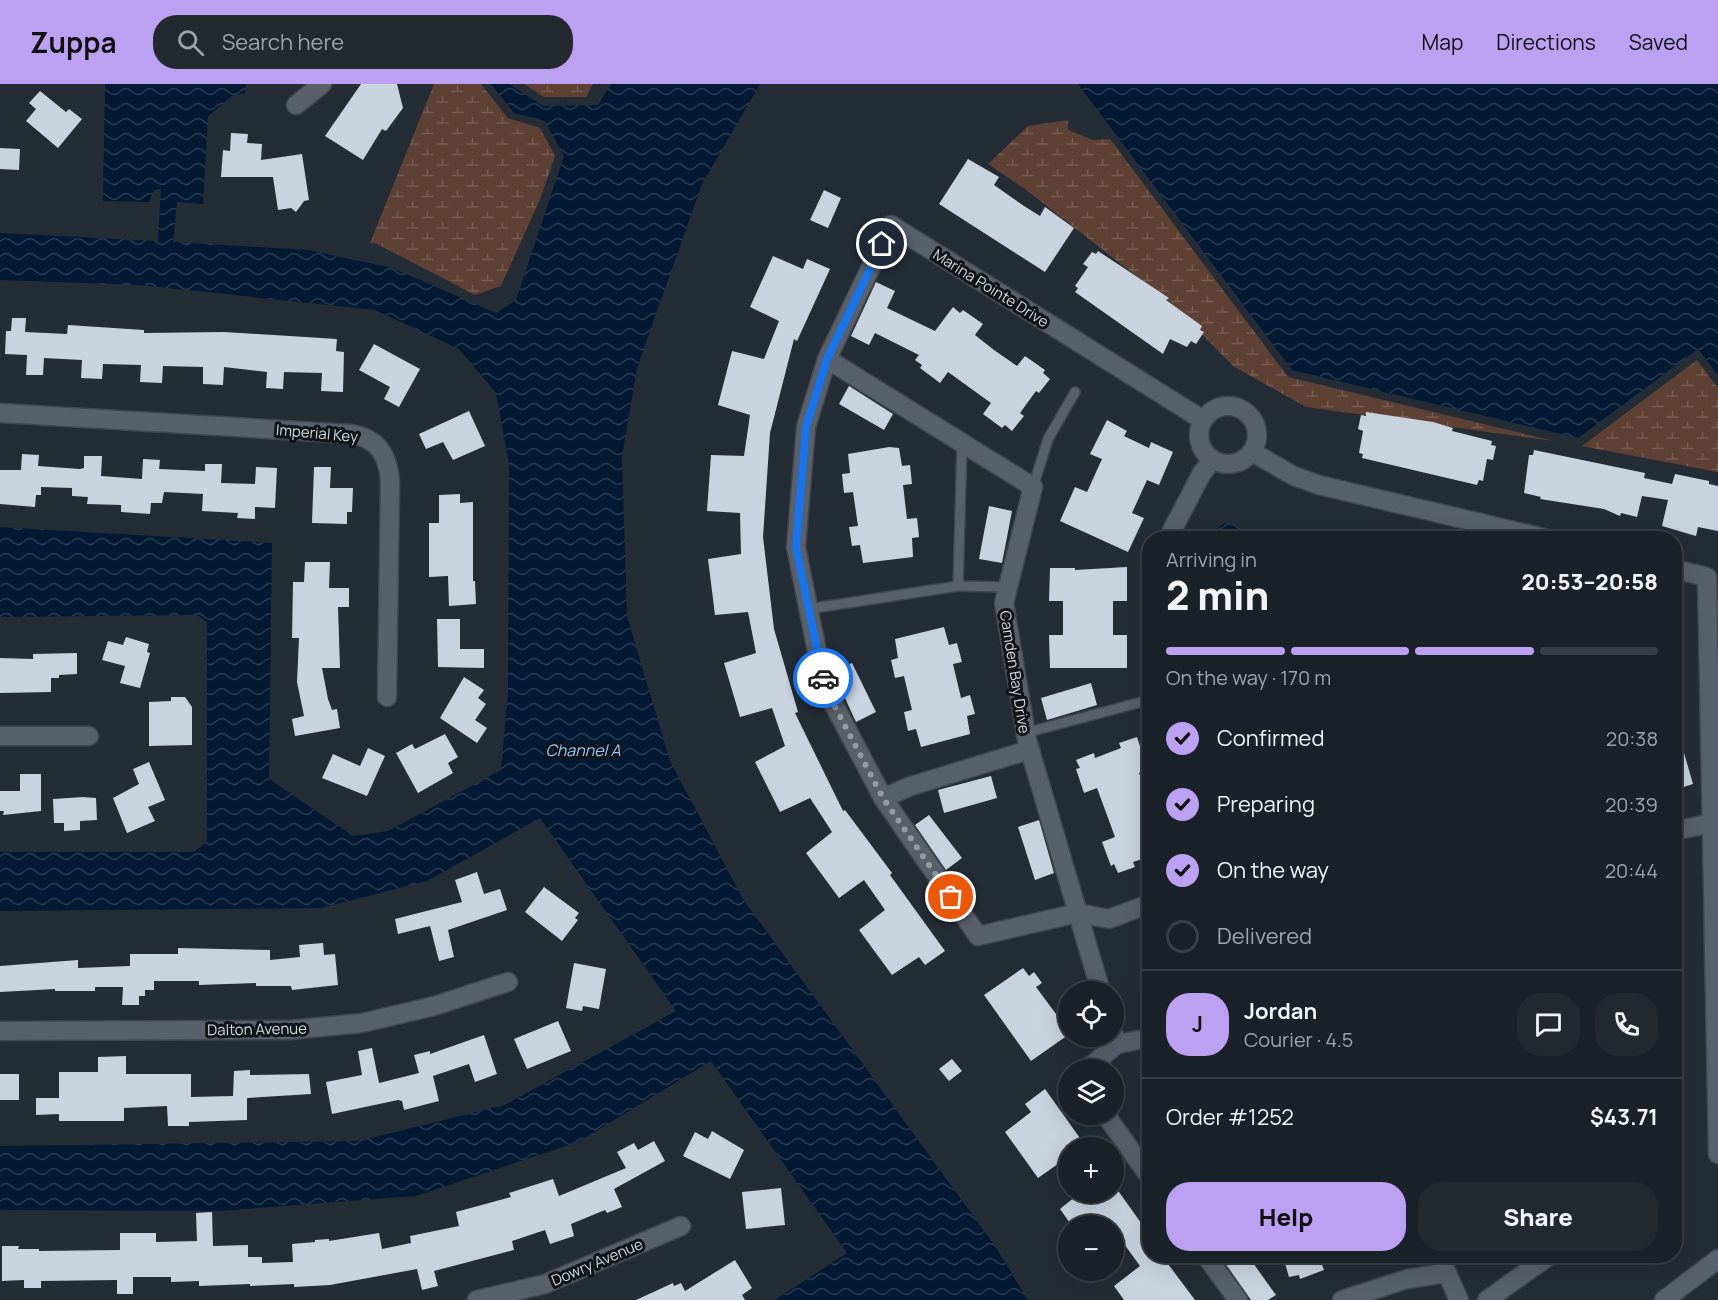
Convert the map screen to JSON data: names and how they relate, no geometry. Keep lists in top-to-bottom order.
{
  "streets": {
    "street": [
      "Marina Pointe Drive",
      "Imperial Key",
      "Camden Bay Drive",
      "Dalton Avenue",
      "Dowry Avenue"
    ]
  },
  "crossings": [
    ["Marina Pointe Drive", "Camden Bay Drive"]
  ],
  "water": ["Channel A"],
  "page": {
    "header": "Zuppa",
    "search": "Search here",
    "nav": ["Map", "Directions", "Saved"],
    "heading": ["2 min", "Arriving in", "20:53–20:58"],
    "panel": [
      "Jordan",
      "Courier · 4.5",
      "Order #1252",
      "$43.71"
    ],
    "bar": "On the way · 170 m",
    "list": [
      ["Confirmed", "20:38"],
      ["Preparing", "20:39"],
      ["On the way", "20:44"],
      "Delivered"
    ],
    "map_buttons": ["+", "−"],
    "round": "J",
    "buttons": ["Help", "Share"]
  }
}
